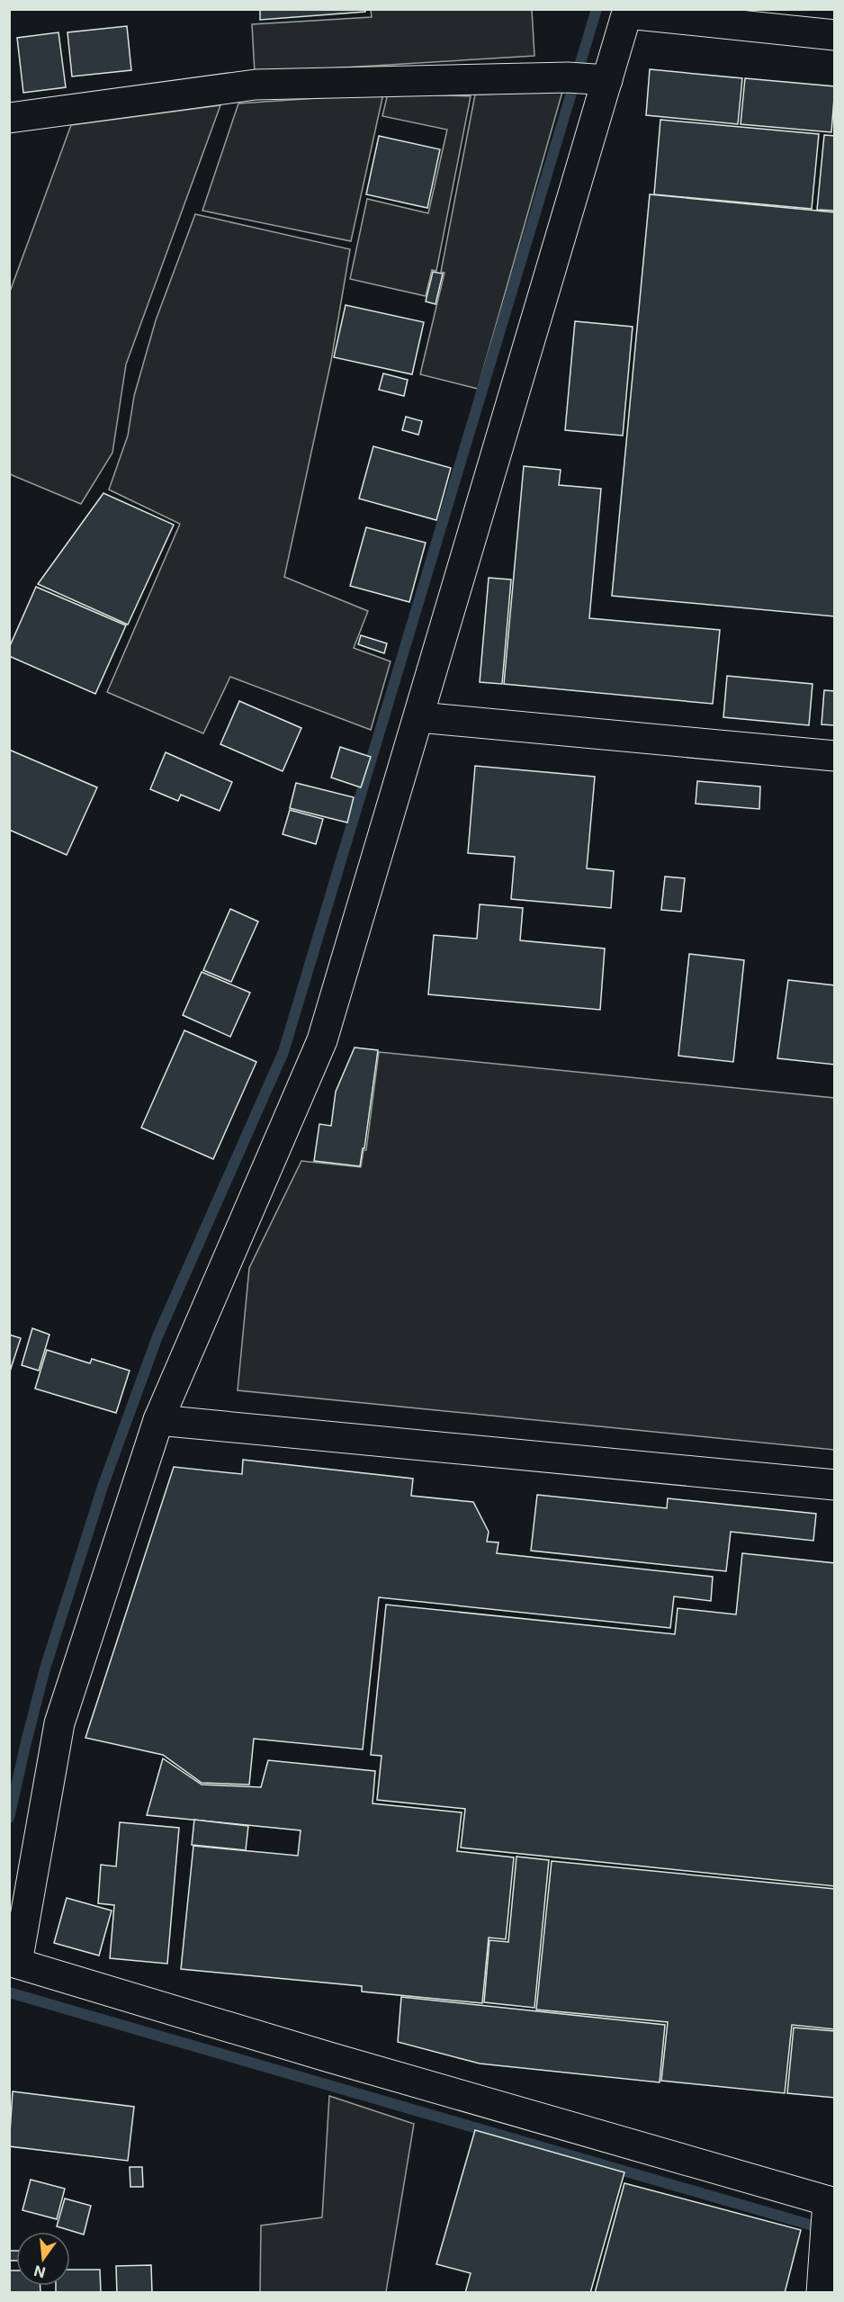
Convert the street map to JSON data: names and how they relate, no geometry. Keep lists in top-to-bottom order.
{
  "north": "bottom"
}
